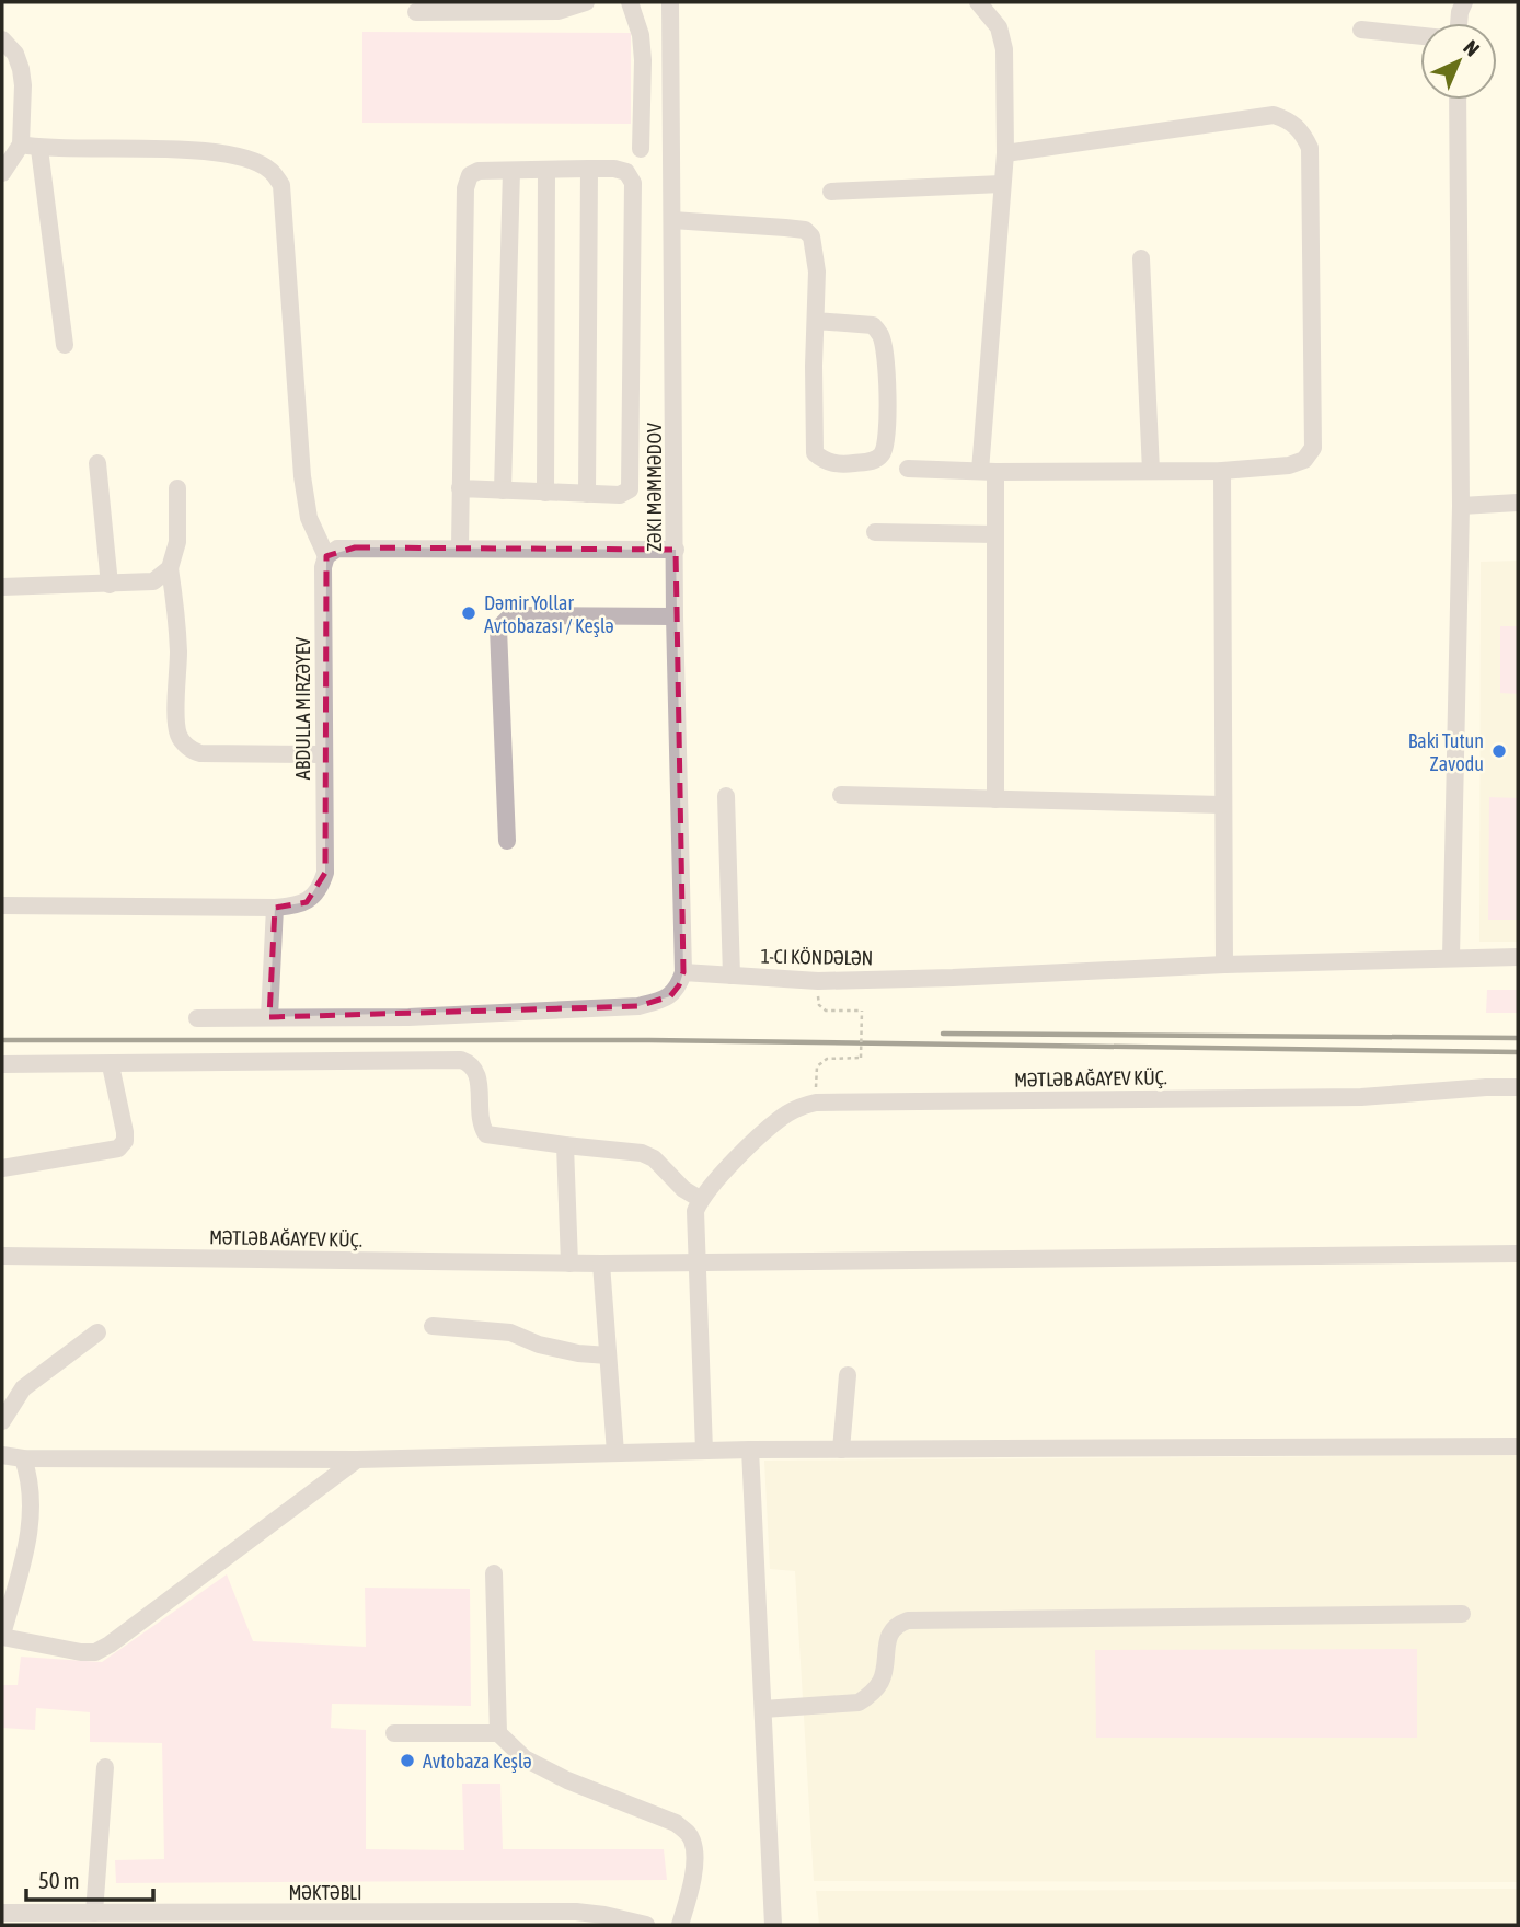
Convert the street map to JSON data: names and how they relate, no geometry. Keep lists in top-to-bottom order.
{
  "streets": {
    "street": [
      "ZƏKI MƏMMƏDOV",
      "ABDULLA MIRZƏYEV",
      "1-CI KÖNDƏLƏN",
      "MƏTLƏB AĞAYEV KÜÇ.",
      "MƏKTƏBLI"
    ]
  },
  "crossings": [
    ["ZƏKI MƏMMƏDOV", "1-CI KÖNDƏLƏN"]
  ],
  "places": ["Dəmir Yollar Avtobazası / Keşlə", "Baki Tutun Zavodu", "Avtobaza Keşlə"],
  "scale_bar": "50 m",
  "north": "top right"
}
